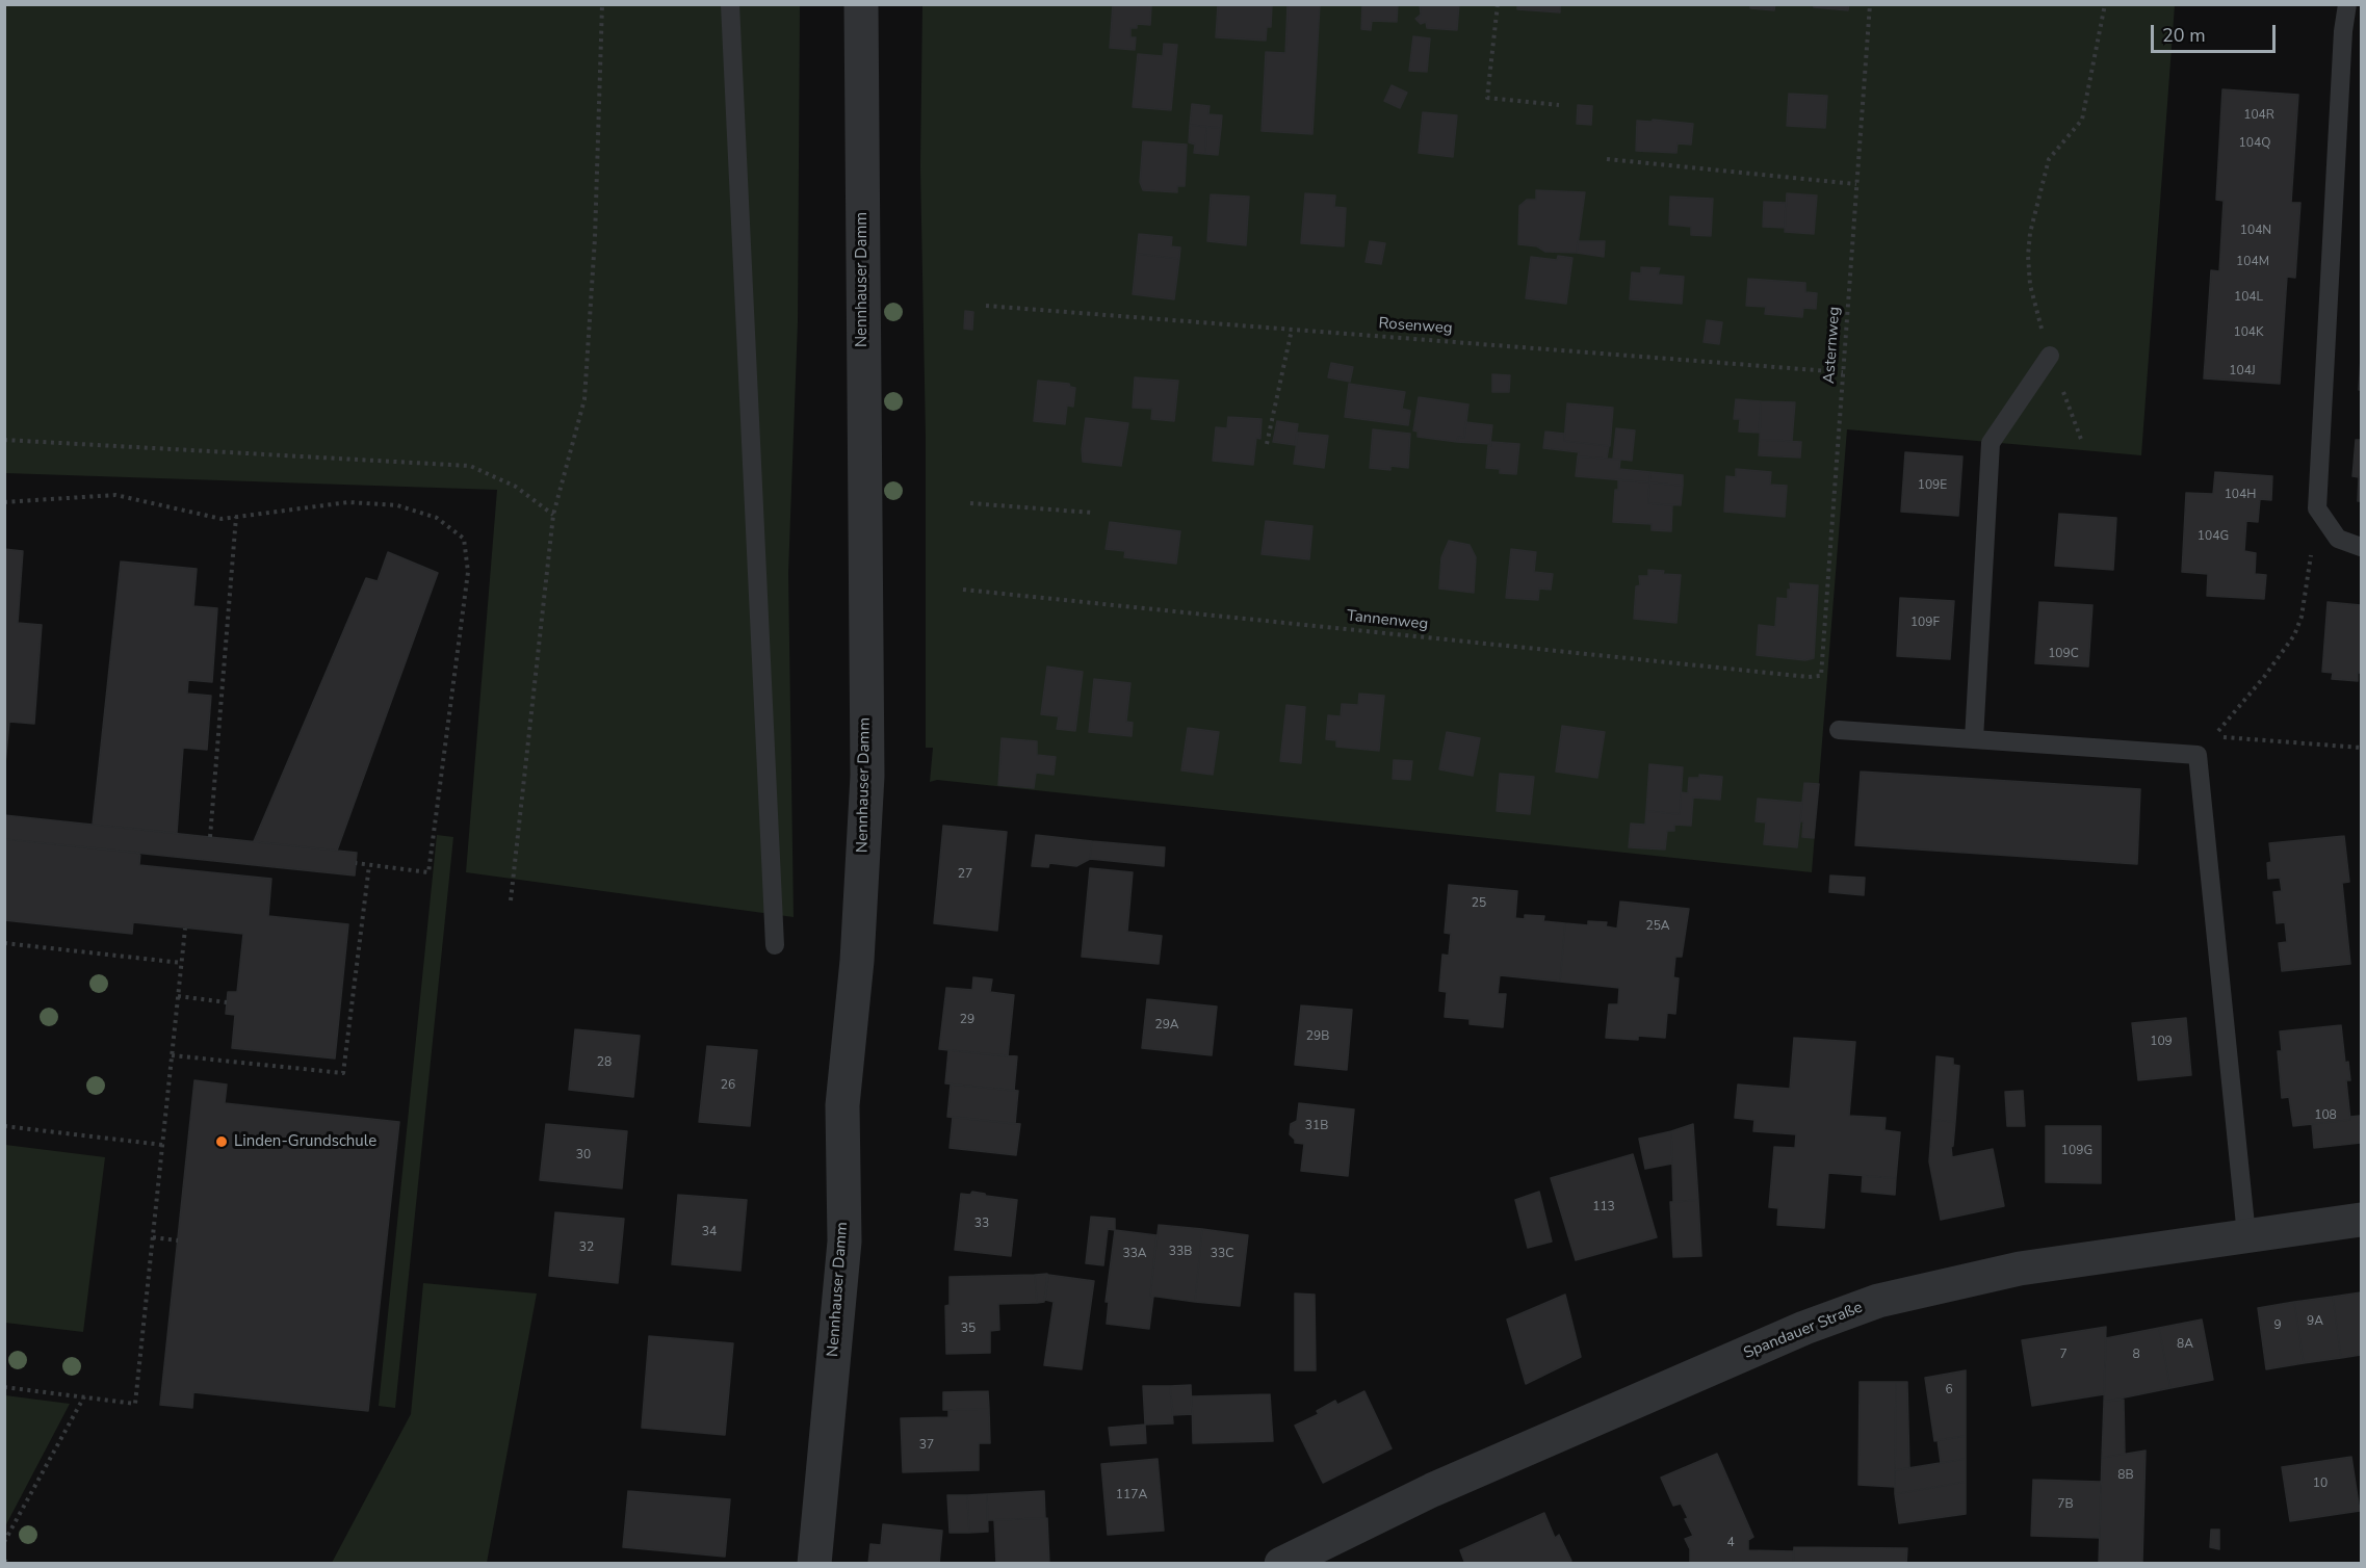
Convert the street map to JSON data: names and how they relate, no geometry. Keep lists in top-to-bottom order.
{
  "streets": {
    "street": ["Nennhauser Damm", "Spandauer Straße"],
    "path": ["Rosenweg", "Asternweg", "Tannenweg"]
  },
  "crossings": [
    ["Rosenweg", "Asternweg"],
    ["Asternweg", "Tannenweg"]
  ],
  "places": ["Linden-Grundschule"],
  "house_numbers": [
    "104R",
    "104Q",
    "104N",
    "104M",
    "104L",
    "104K",
    "104J",
    "109E",
    "104H",
    "104G",
    "109F",
    "109C",
    "27",
    "25",
    "25A",
    "29",
    "29A",
    "29B",
    "109",
    "28",
    "26",
    "108",
    "31B",
    "109G",
    "30",
    "113",
    "33",
    "34",
    "32",
    "33B",
    "33A",
    "33C",
    "9A",
    "9",
    "35",
    "8A",
    "7",
    "8",
    "6",
    "37",
    "8B",
    "10",
    "117A",
    "7B",
    "4"
  ],
  "scale_bar": "20 m"
}
